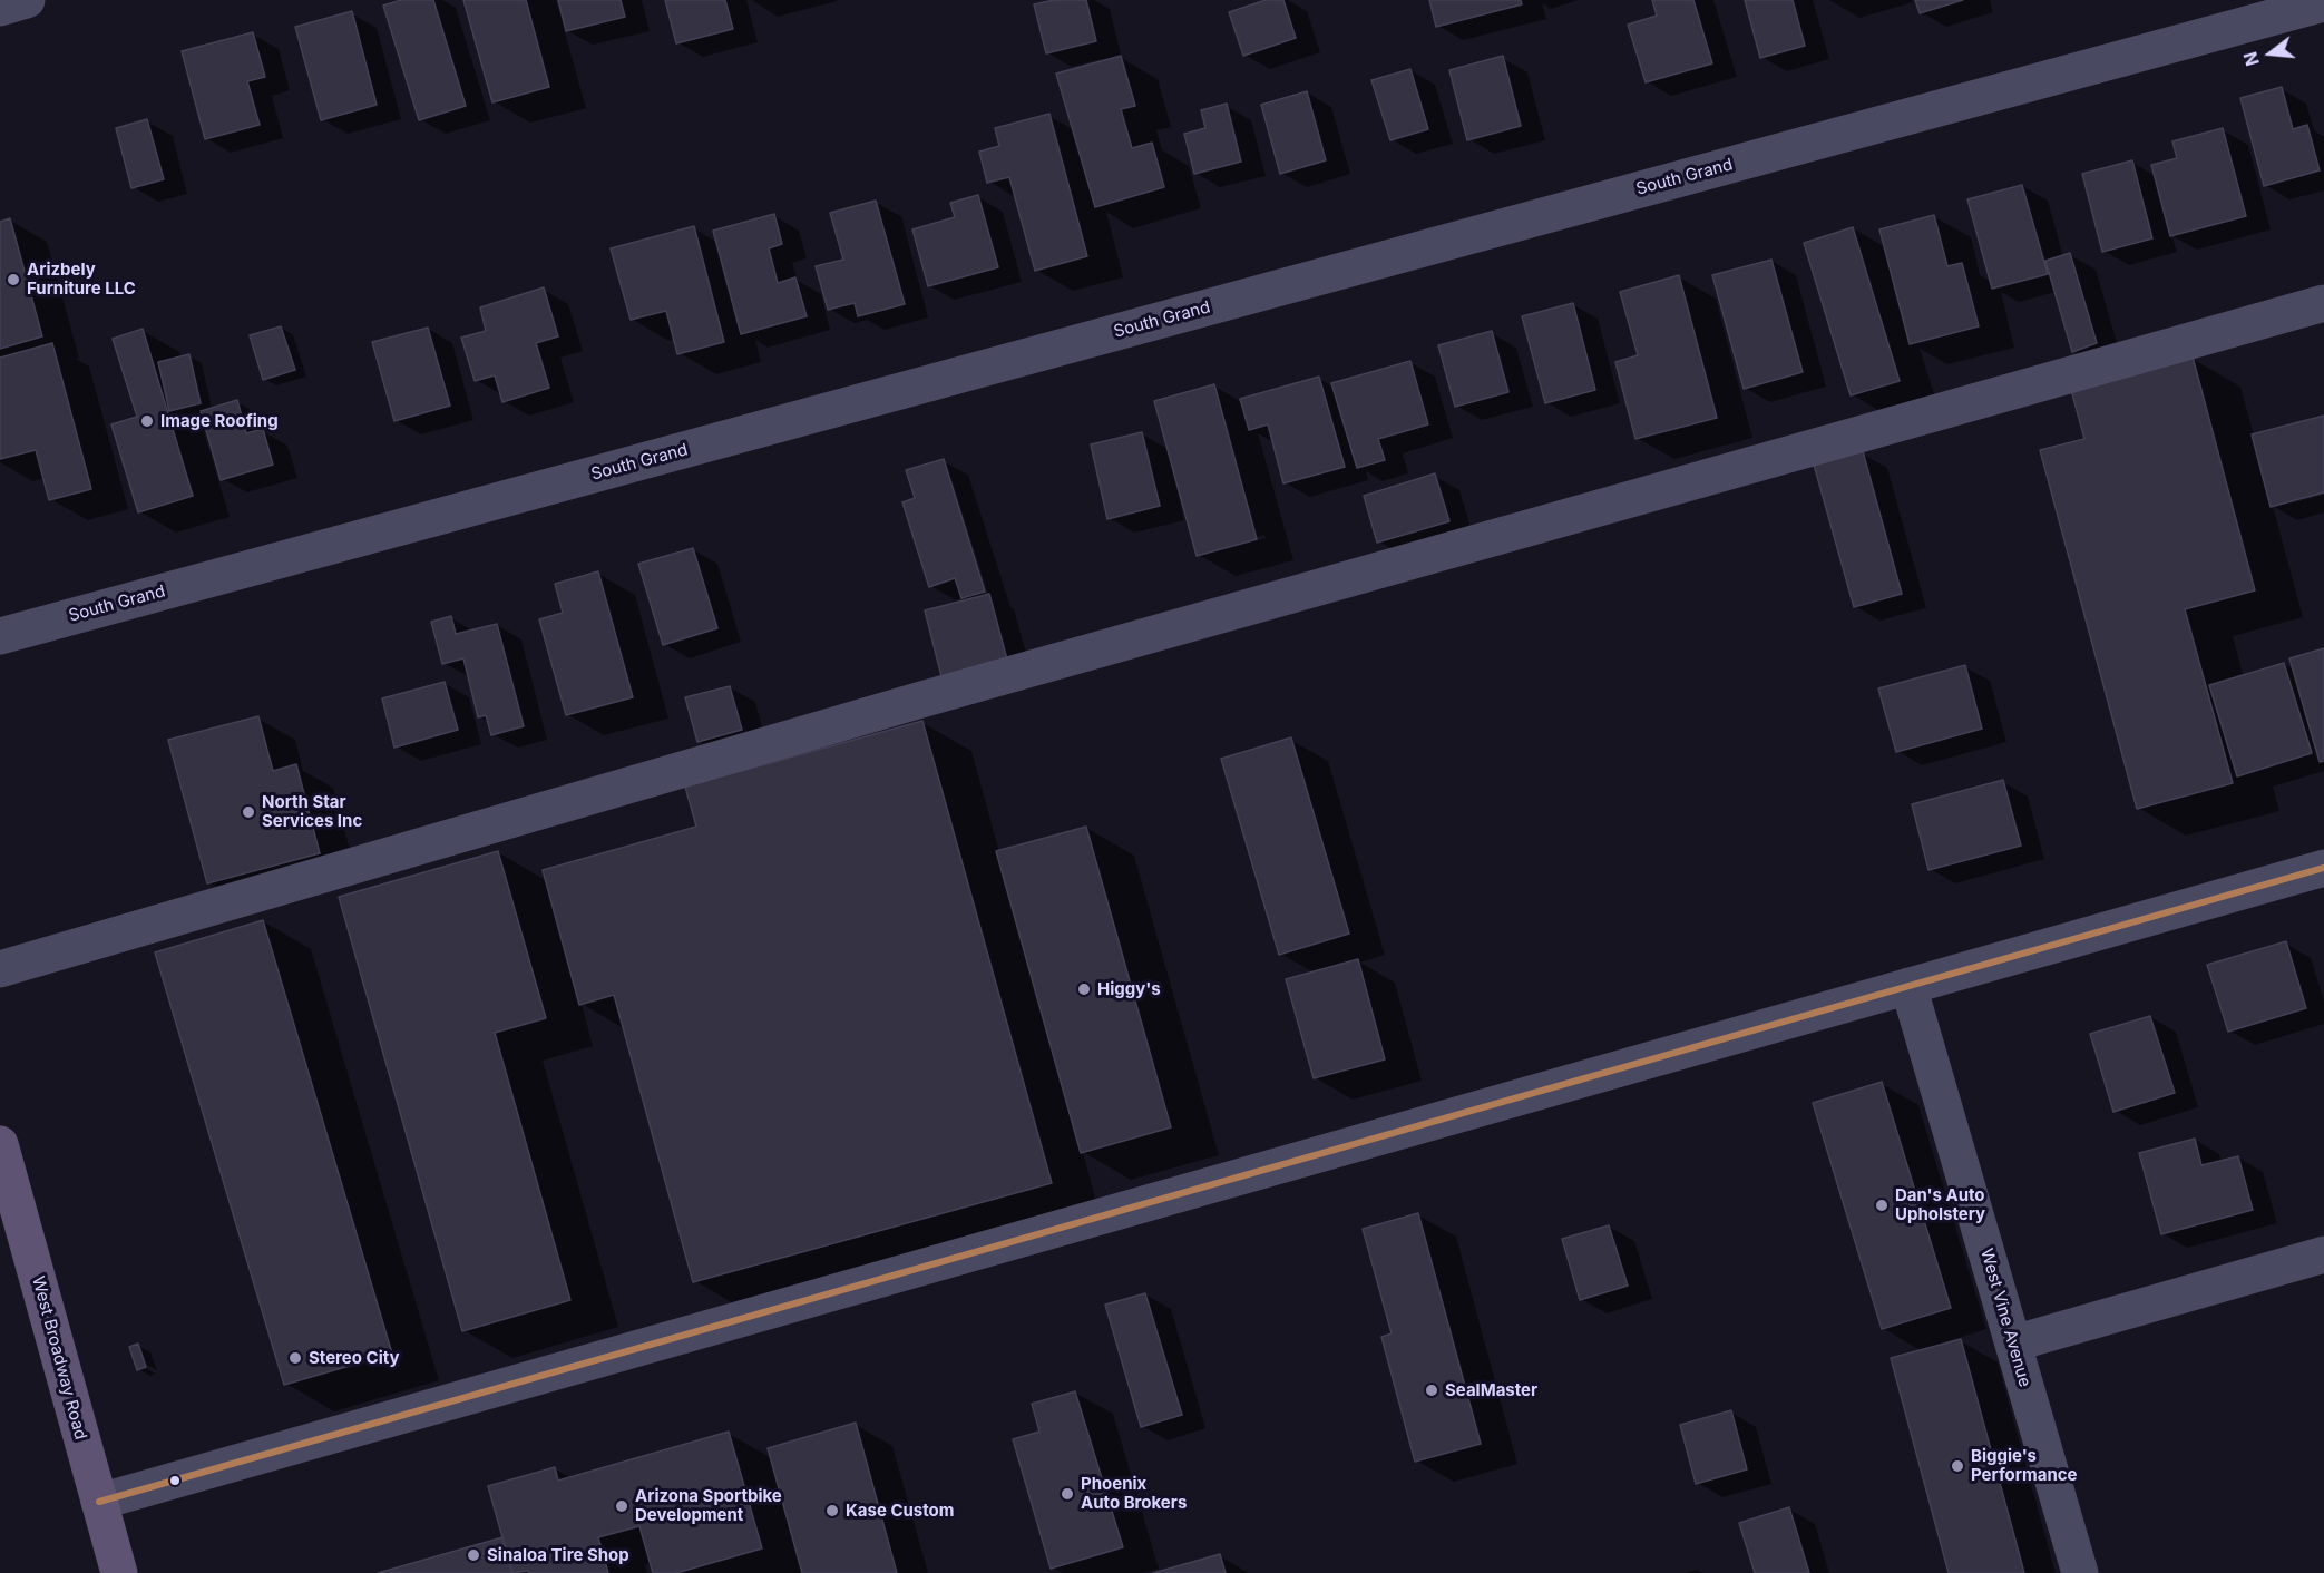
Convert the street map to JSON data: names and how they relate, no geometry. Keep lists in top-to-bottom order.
{
  "streets": {
    "main road": ["West Broadway Road"],
    "street": ["South Grand", "West Vine Avenue"]
  },
  "places": [
    "Arizbely Furniture LLC",
    "Image Roofing",
    "North Star Services Inc",
    "Higgy's",
    "Dan's Auto Upholstery",
    "Stereo City",
    "SealMaster",
    "Biggie's Performance",
    "Phoenix Auto Brokers",
    "Arizona Sportbike Development",
    "Kase Custom",
    "Sinaloa Tire Shop"
  ],
  "north": "left"
}
